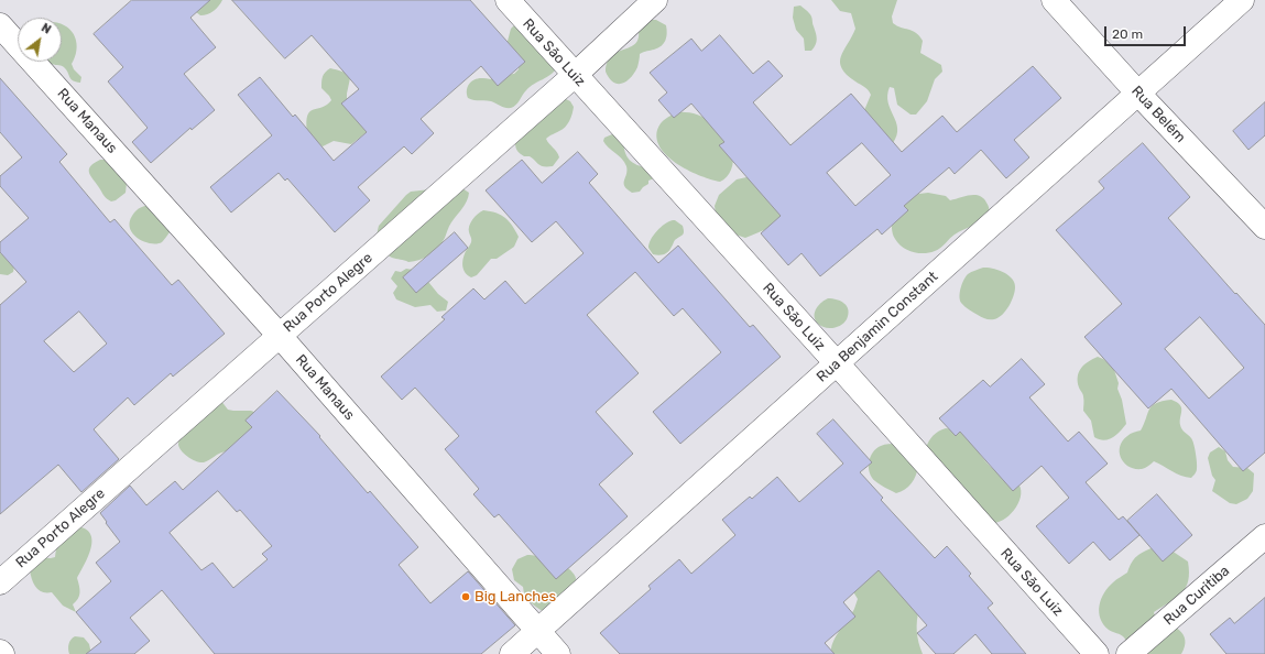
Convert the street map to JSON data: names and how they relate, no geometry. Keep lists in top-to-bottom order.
{
  "streets": {
    "street": [
      "Rua São Luiz",
      "Rua Belém",
      "Rua Manaus",
      "Rua Porto Alegre",
      "Rua Benjamin Constant",
      "Rua Curitiba"
    ]
  },
  "crossings": [
    ["Rua São Luiz", "Rua Porto Alegre"],
    ["Rua São Luiz", "Rua Benjamin Constant"],
    ["Rua Belém", "Rua Benjamin Constant"],
    ["Rua Manaus", "Rua Porto Alegre"],
    ["Rua Manaus", "Rua Benjamin Constant"]
  ],
  "places": ["Big Lanches"],
  "scale_bar": "20 m",
  "north": "top right"
}
